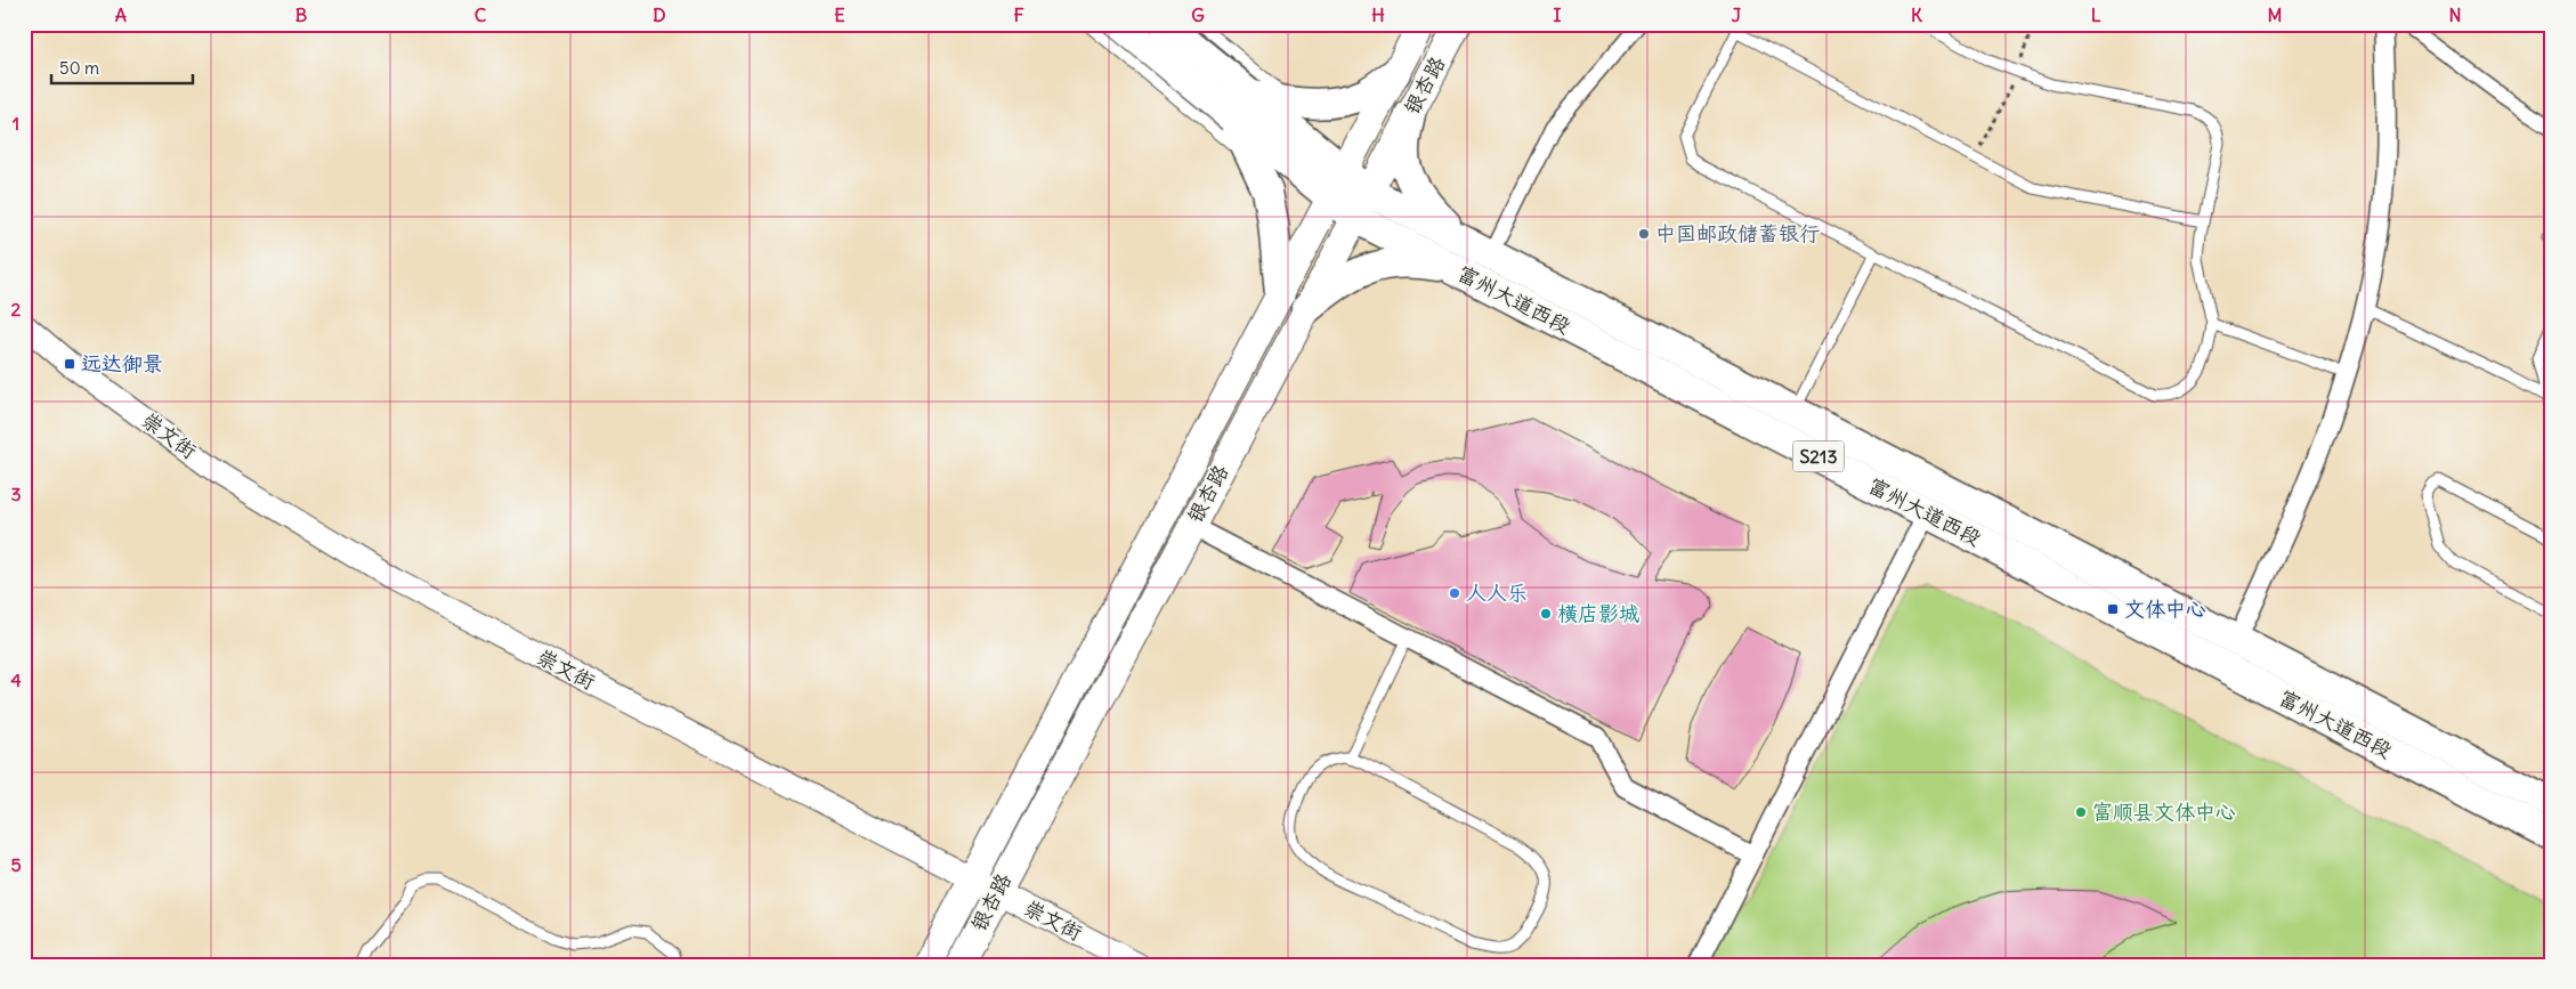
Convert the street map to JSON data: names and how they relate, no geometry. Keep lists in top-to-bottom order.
{
  "streets": {
    "main road": ["银杏路", "富州大道西段", "S213"],
    "street": ["崇文街"]
  },
  "crossings": [
    ["银杏路", "富州大道西段"],
    ["银杏路", "崇文街"]
  ],
  "places": {
    "other": [
      "中国邮政储蓄银行",
      "人人乐",
      "横店影城",
      "富顺县文体中心"
    ],
    "transit": ["远达御景", "文体中心"]
  },
  "scale_bar": "50 m",
  "grid": {
    "columns": [
      "A",
      "B",
      "C",
      "D",
      "E",
      "F",
      "G",
      "H",
      "I",
      "J",
      "K",
      "L",
      "M",
      "N"
    ],
    "rows": [
      "1",
      "2",
      "3",
      "4",
      "5"
    ]
  }
}
